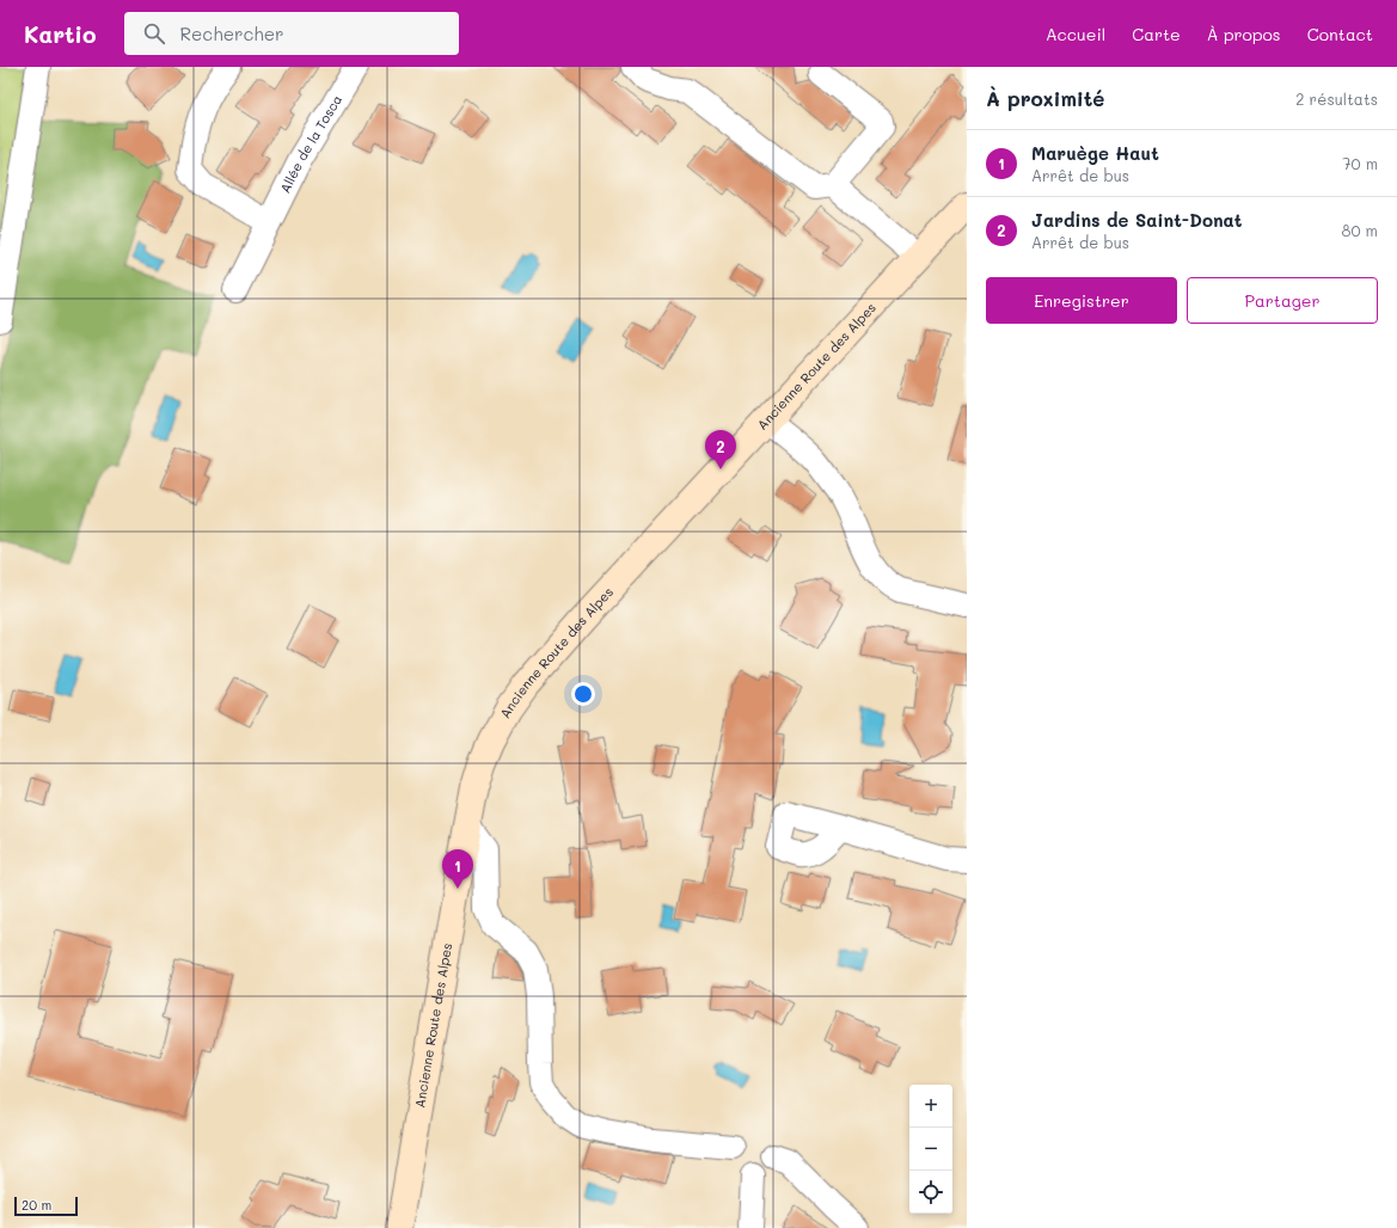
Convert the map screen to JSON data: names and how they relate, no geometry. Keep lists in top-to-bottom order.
{
  "streets": {
    "main road": ["Ancienne Route des Alpes"],
    "street": ["Allée de la Tosca"]
  },
  "scale_bar": "20 m",
  "page": {
    "header": "Kartio",
    "search": "Rechercher",
    "nav": [
      "Accueil",
      "Carte",
      "À propos",
      "Contact"
    ],
    "heading": ["À proximité", "2 résultats"],
    "list": [
      {
        "mark": "1",
        "name": "Maruège Haut",
        "note": "Arrêt de bus",
        "value": "70 m"
      },
      {
        "mark": "2",
        "name": "Jardins de Saint-Donat",
        "note": "Arrêt de bus",
        "value": "80 m"
      }
    ],
    "buttons": ["Enregistrer", "Partager"],
    "pins": ["2", "1"],
    "map_buttons": ["+", "−"],
    "scale": "20 m"
  }
}
